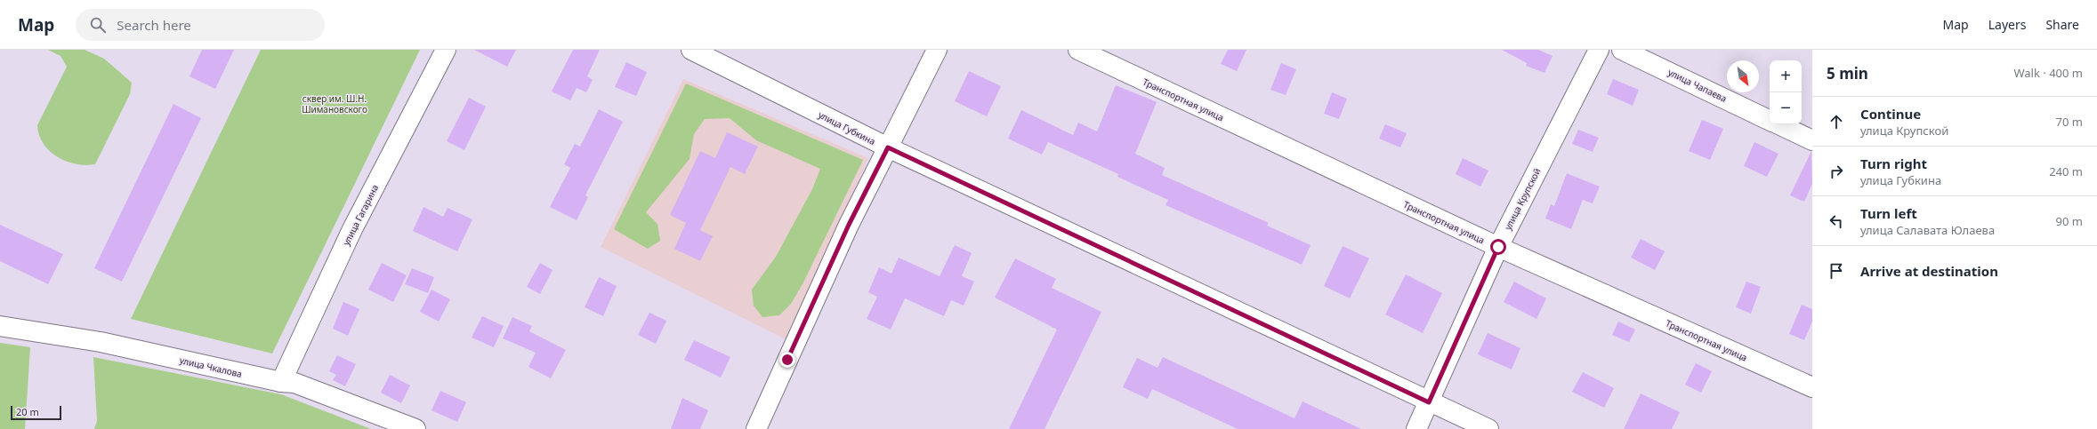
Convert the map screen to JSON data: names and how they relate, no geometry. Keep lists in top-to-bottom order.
{
  "streets": {
    "street": [
      "улица Чапаева",
      "Транспортная улица",
      "улица Губкина",
      "улица Крупской",
      "улица Гагарина",
      "улица Чкалова"
    ]
  },
  "crossings": [
    ["Транспортная улица", "улица Крупской"],
    ["улица Губкина", "улица Крупской"],
    ["улица Гагарина", "улица Чкалова"]
  ],
  "parks": ["сквер им. Ш.Н. Шимановского"],
  "scale_bar": "20 m",
  "north": "bottom right",
  "page": {
    "header": "Map",
    "search": "Search here",
    "nav": ["Map", "Layers", "Share"],
    "heading": ["5 min", "Walk · 400 m"],
    "map_buttons": ["+", "−"],
    "list": [
      ["Continue", "улица Крупской", "70 m"],
      ["Turn right", "улица Губкина", "240 m"],
      ["Turn left", "улица Салавата Юлаева", "90 m"],
      "Arrive at destination"
    ],
    "scale": "20 m"
  }
}
